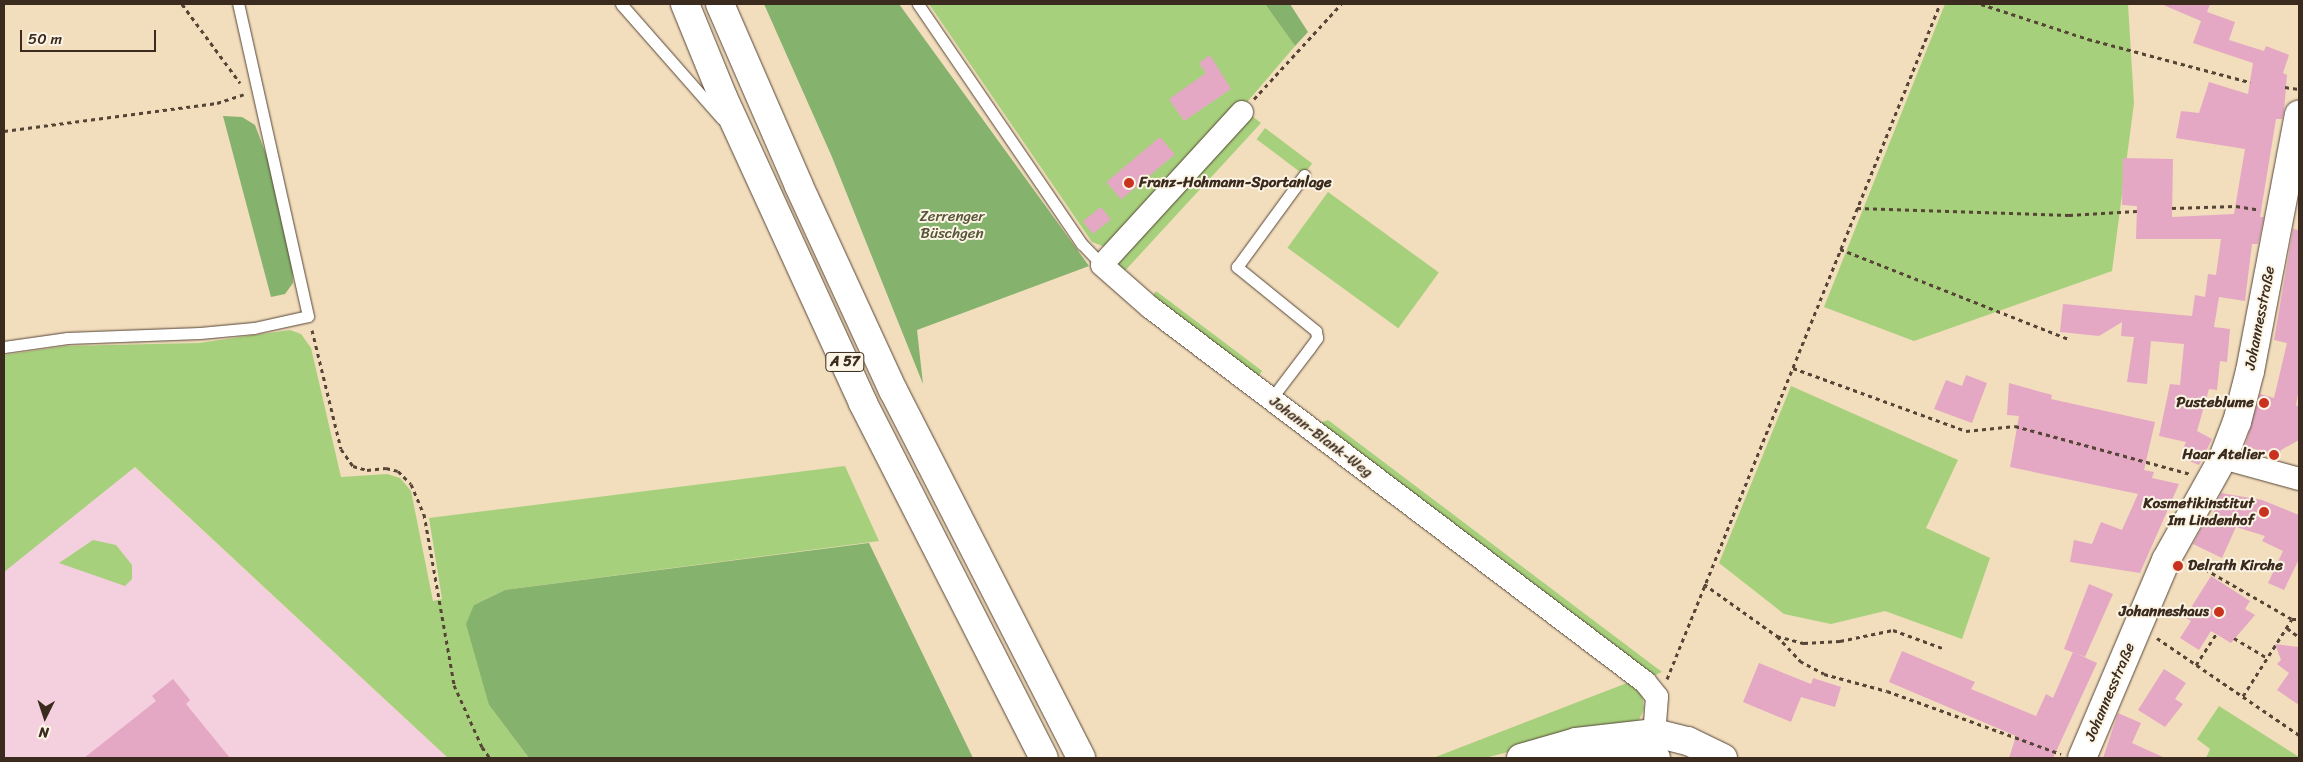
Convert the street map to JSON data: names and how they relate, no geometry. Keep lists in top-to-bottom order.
{
  "streets": {
    "main road": ["Johannesstraße", "A 57"],
    "street": ["Johann-Blank-Weg"]
  },
  "parks": ["Zerrenger Büschgen"],
  "places": [
    "Franz-Hohmann-Sportanlage",
    "Pusteblume",
    "Haar Atelier",
    "Kosmetikinstitut Im Lindenhof",
    "Delrath Kirche",
    "Johanneshaus"
  ],
  "scale_bar": "50 m",
  "north": "bottom"
}
